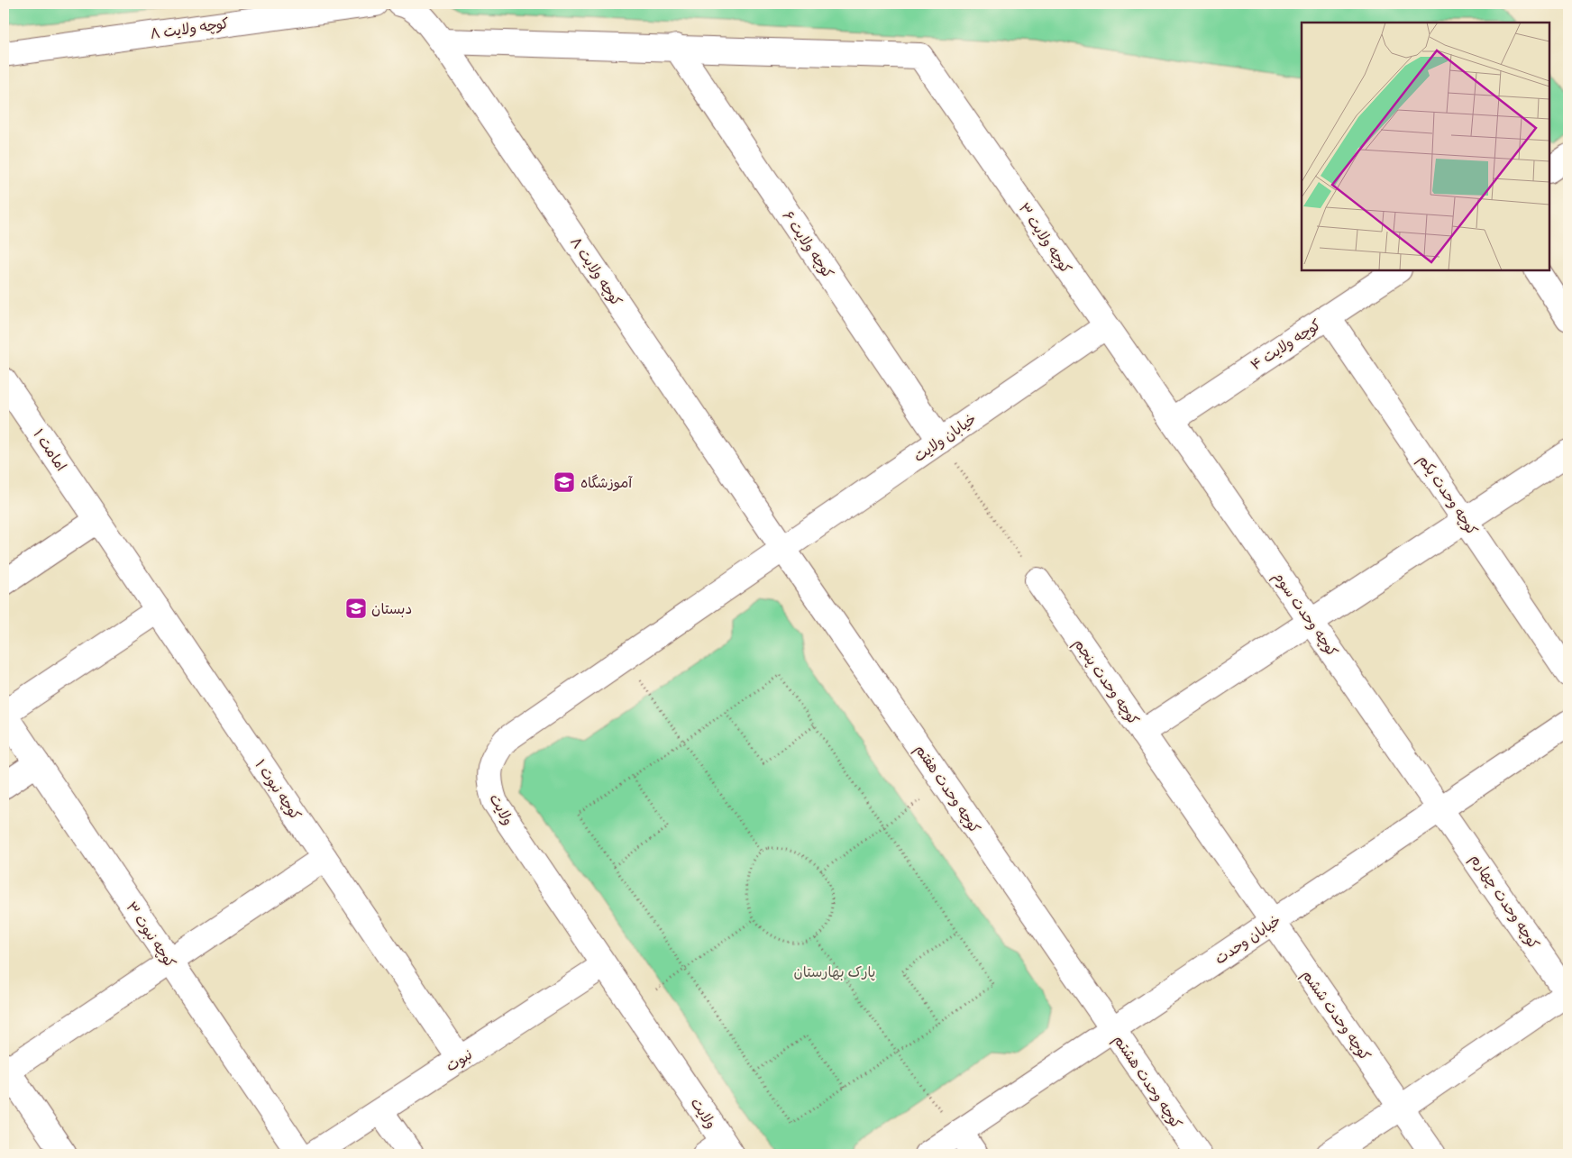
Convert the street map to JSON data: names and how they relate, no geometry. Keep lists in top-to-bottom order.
{
  "streets": {
    "street": [
      "کوچه ولایت ۸",
      "کوچه ولایت ۳",
      "کوچه ولایت ۶",
      "کوچه ولایت ۴",
      "خیابان ولایت",
      "امامت ۱",
      "کوچه وحدت یکم",
      "کوچه وحدت سوم",
      "کوچه وحدت پنجم",
      "کوچه وحدت هفتم",
      "کوچه نبوت ۱",
      "ولایت",
      "کوچه وحدت چهارم",
      "کوچه نبوت ۳",
      "خیابان وحدت",
      "کوچه وحدت ششم",
      "نبوت",
      "کوچه وحدت هشتم"
    ]
  },
  "crossings": [
    ["کوچه ولایت ۸", "خیابان ولایت"],
    ["کوچه ولایت ۸", "کوچه وحدت هفتم"],
    ["کوچه ولایت ۸", "ولایت"],
    ["کوچه ولایت ۳", "کوچه ولایت ۶"],
    ["کوچه ولایت ۳", "کوچه ولایت ۴"],
    ["کوچه ولایت ۳", "خیابان ولایت"],
    ["کوچه ولایت ۳", "کوچه وحدت سوم"],
    ["کوچه ولایت ۶", "خیابان ولایت"],
    ["کوچه ولایت ۴", "کوچه وحدت یکم"],
    ["کوچه ولایت ۴", "کوچه وحدت سوم"],
    ["خیابان ولایت", "کوچه وحدت هفتم"],
    ["خیابان ولایت", "ولایت"],
    ["امامت ۱", "کوچه نبوت ۱"],
    ["کوچه وحدت سوم", "کوچه وحدت چهارم"],
    ["کوچه وحدت سوم", "خیابان وحدت"],
    ["کوچه وحدت پنجم", "خیابان وحدت"],
    ["کوچه وحدت پنجم", "کوچه وحدت ششم"],
    ["کوچه وحدت هفتم", "ولایت"],
    ["کوچه وحدت هفتم", "خیابان وحدت"],
    ["کوچه وحدت هفتم", "کوچه وحدت هشتم"],
    ["کوچه نبوت ۱", "نبوت"],
    ["ولایت", "نبوت"],
    ["کوچه وحدت چهارم", "خیابان وحدت"],
    ["خیابان وحدت", "کوچه وحدت ششم"],
    ["خیابان وحدت", "کوچه وحدت هشتم"]
  ],
  "parks": ["پارک بهارستان"],
  "places": {
    "school or university": ["آموزشگاه", "دبستان"]
  }
}
